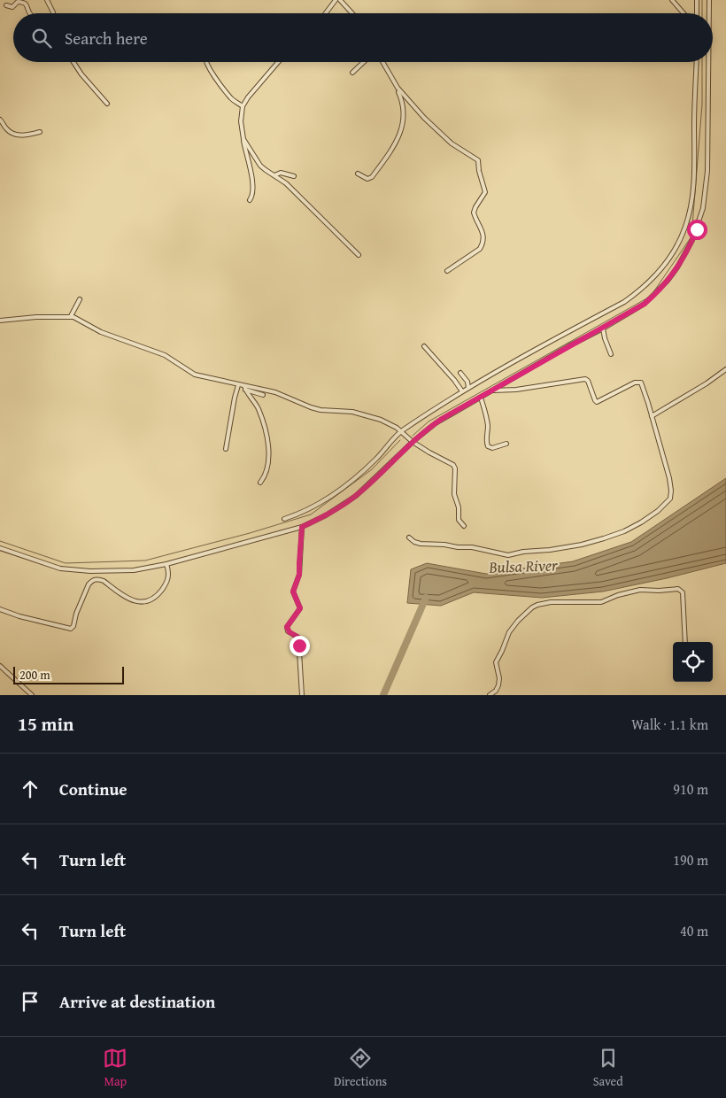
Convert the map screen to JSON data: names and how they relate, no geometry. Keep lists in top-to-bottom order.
{
  "water": ["Bulsa River"],
  "scale_bar": "200 m",
  "page": {
    "search": "Search here",
    "scale": "200 m",
    "heading": ["15 min", "Walk · 1.1 km"],
    "list": [
      ["Continue", "910 m"],
      ["Turn left", "190 m"],
      ["Turn left", "40 m"],
      "Arrive at destination"
    ],
    "nav": ["Map", "Directions", "Saved"]
  }
}
